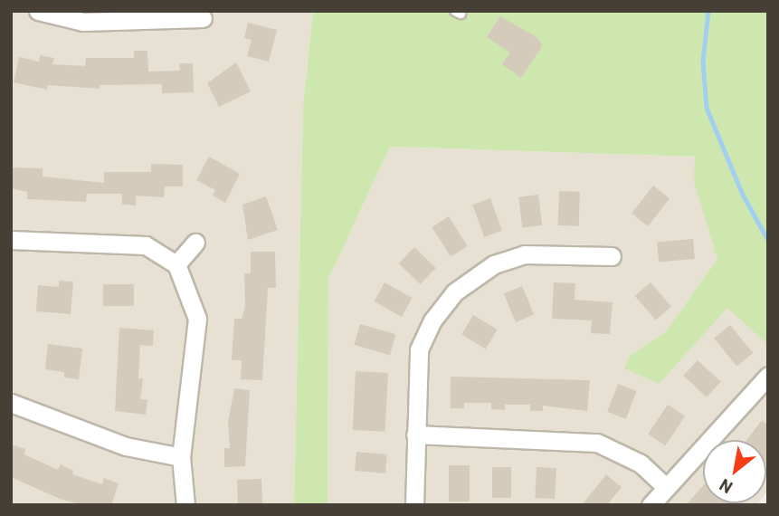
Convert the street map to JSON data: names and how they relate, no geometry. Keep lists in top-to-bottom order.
{
  "north": "bottom left"
}
